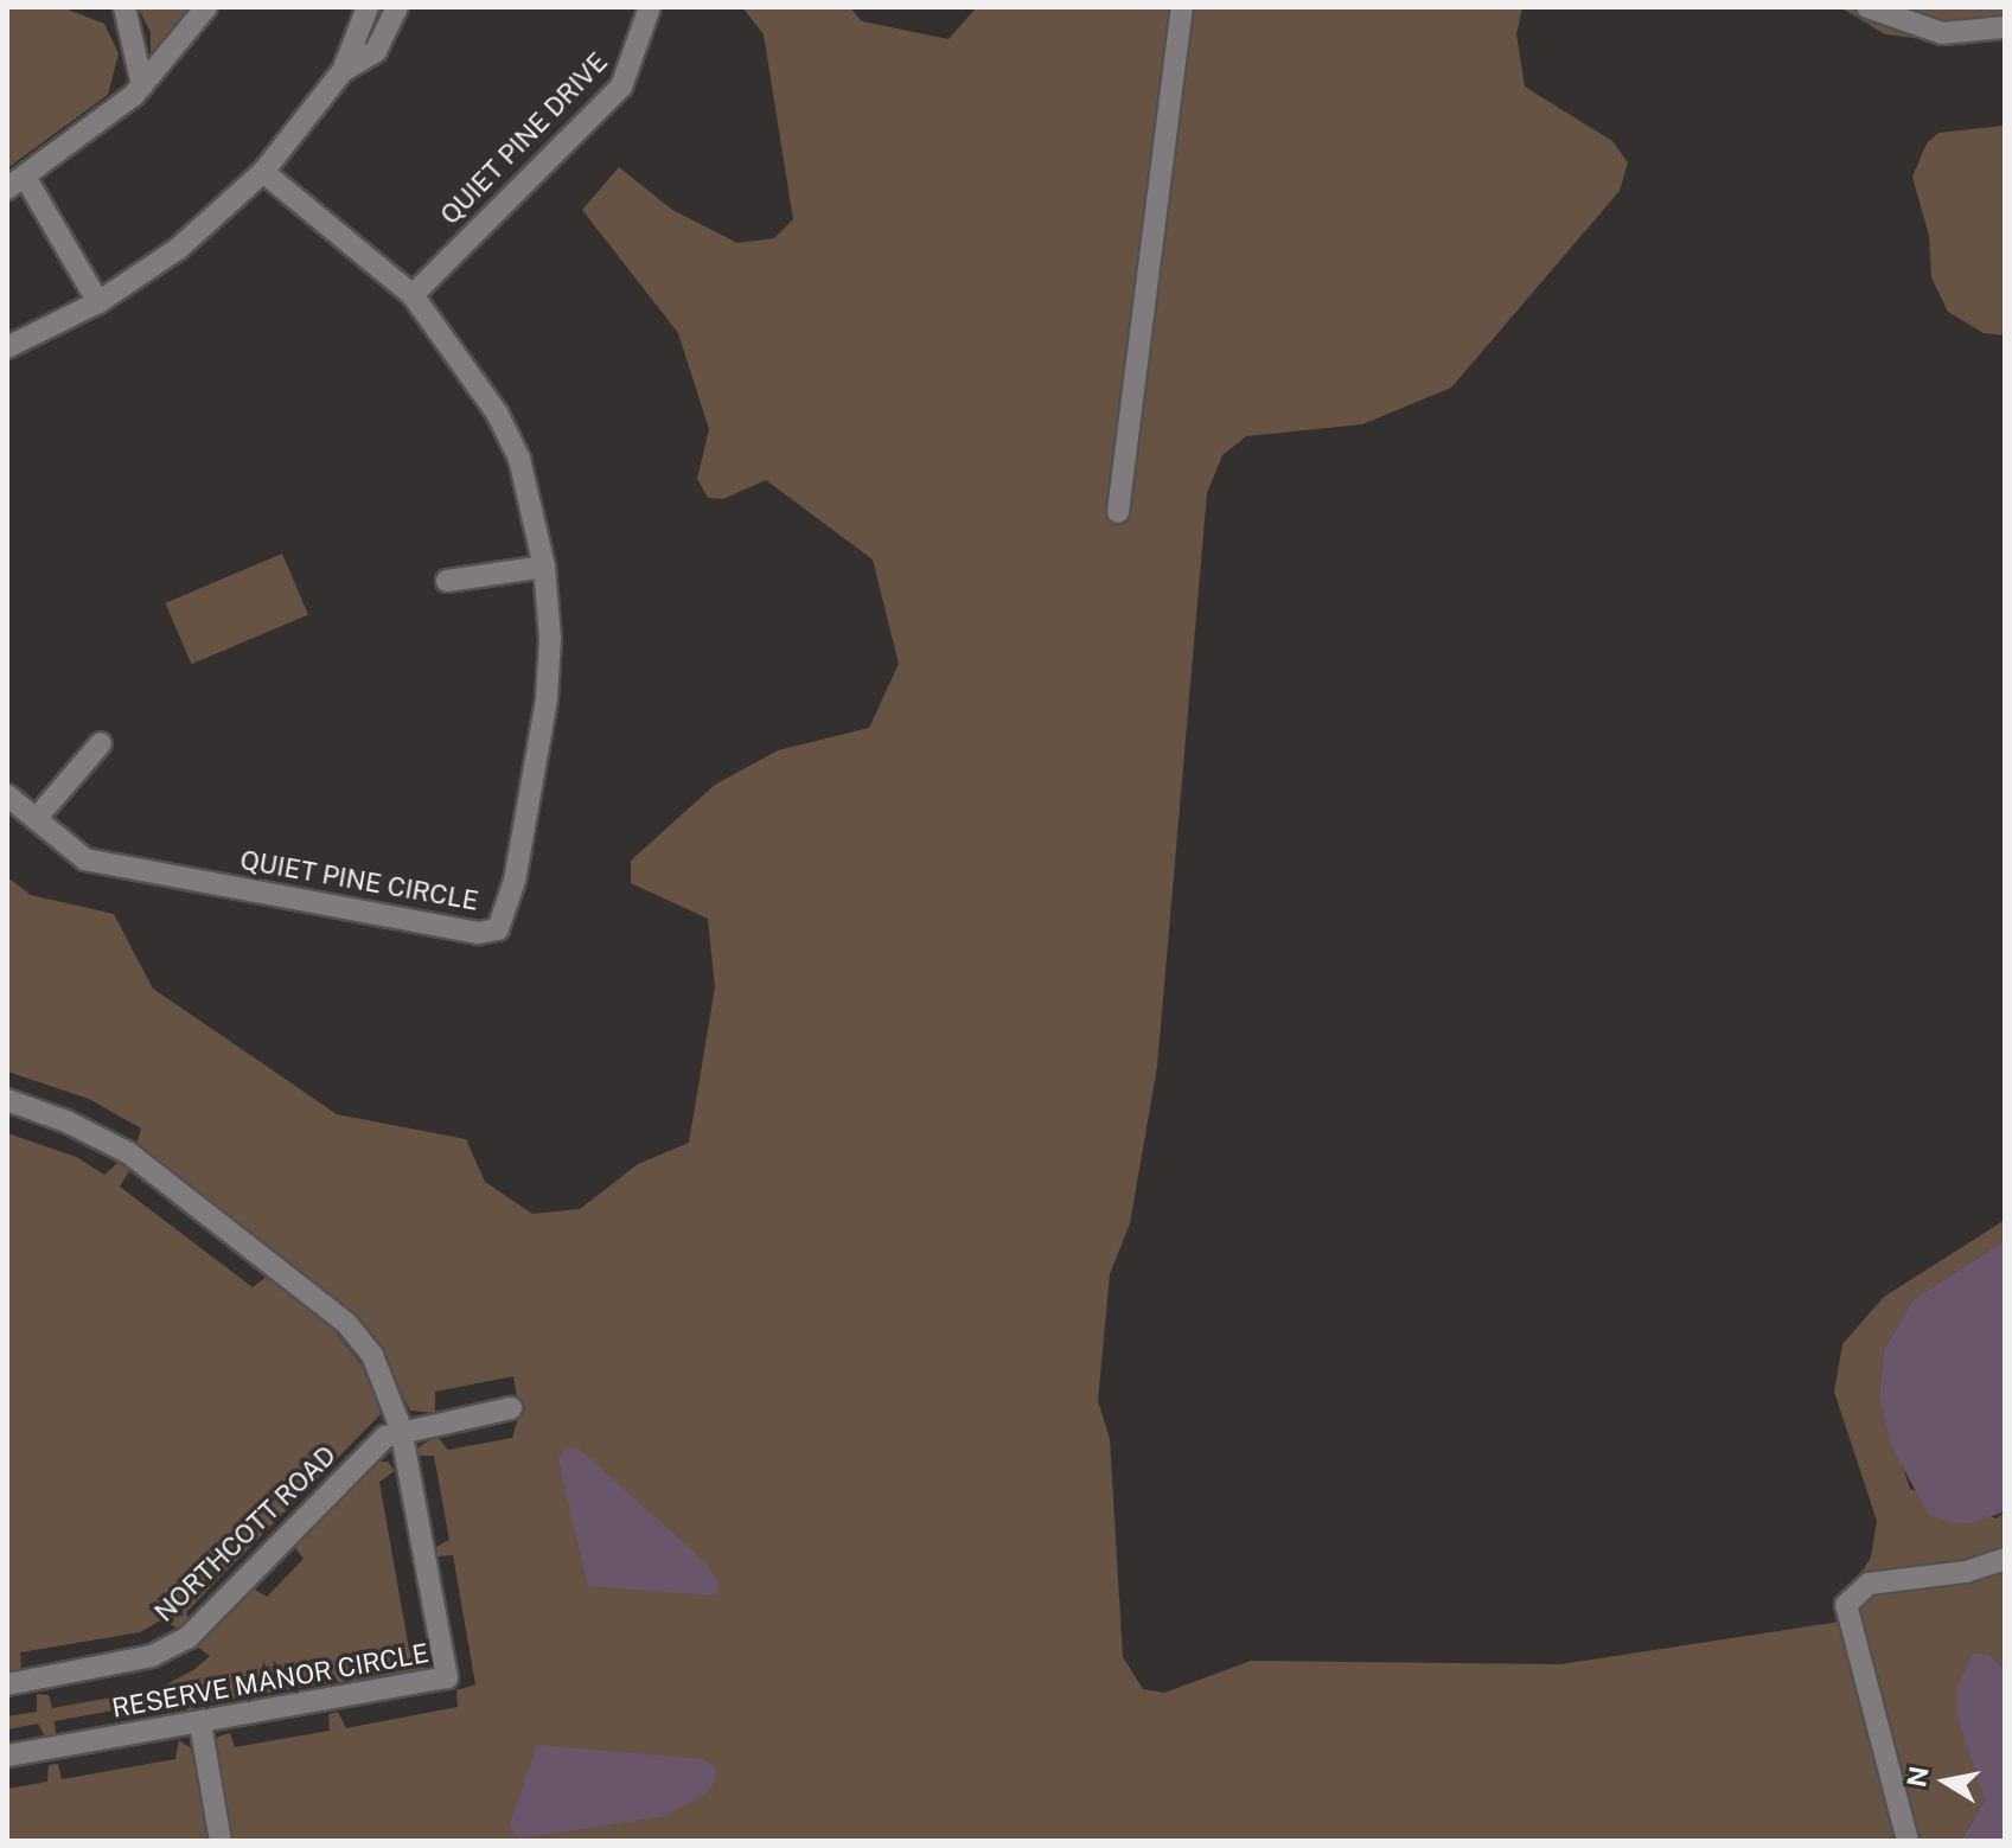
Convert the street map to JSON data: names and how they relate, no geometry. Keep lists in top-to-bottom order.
{
  "streets": {
    "street": [
      "QUIET PINE DRIVE",
      "QUIET PINE CIRCLE",
      "NORTHCOTT ROAD",
      "RESERVE MANOR CIRCLE"
    ]
  },
  "crossings": [
    ["QUIET PINE DRIVE", "QUIET PINE CIRCLE"],
    ["NORTHCOTT ROAD", "RESERVE MANOR CIRCLE"]
  ],
  "north": "left"
}
